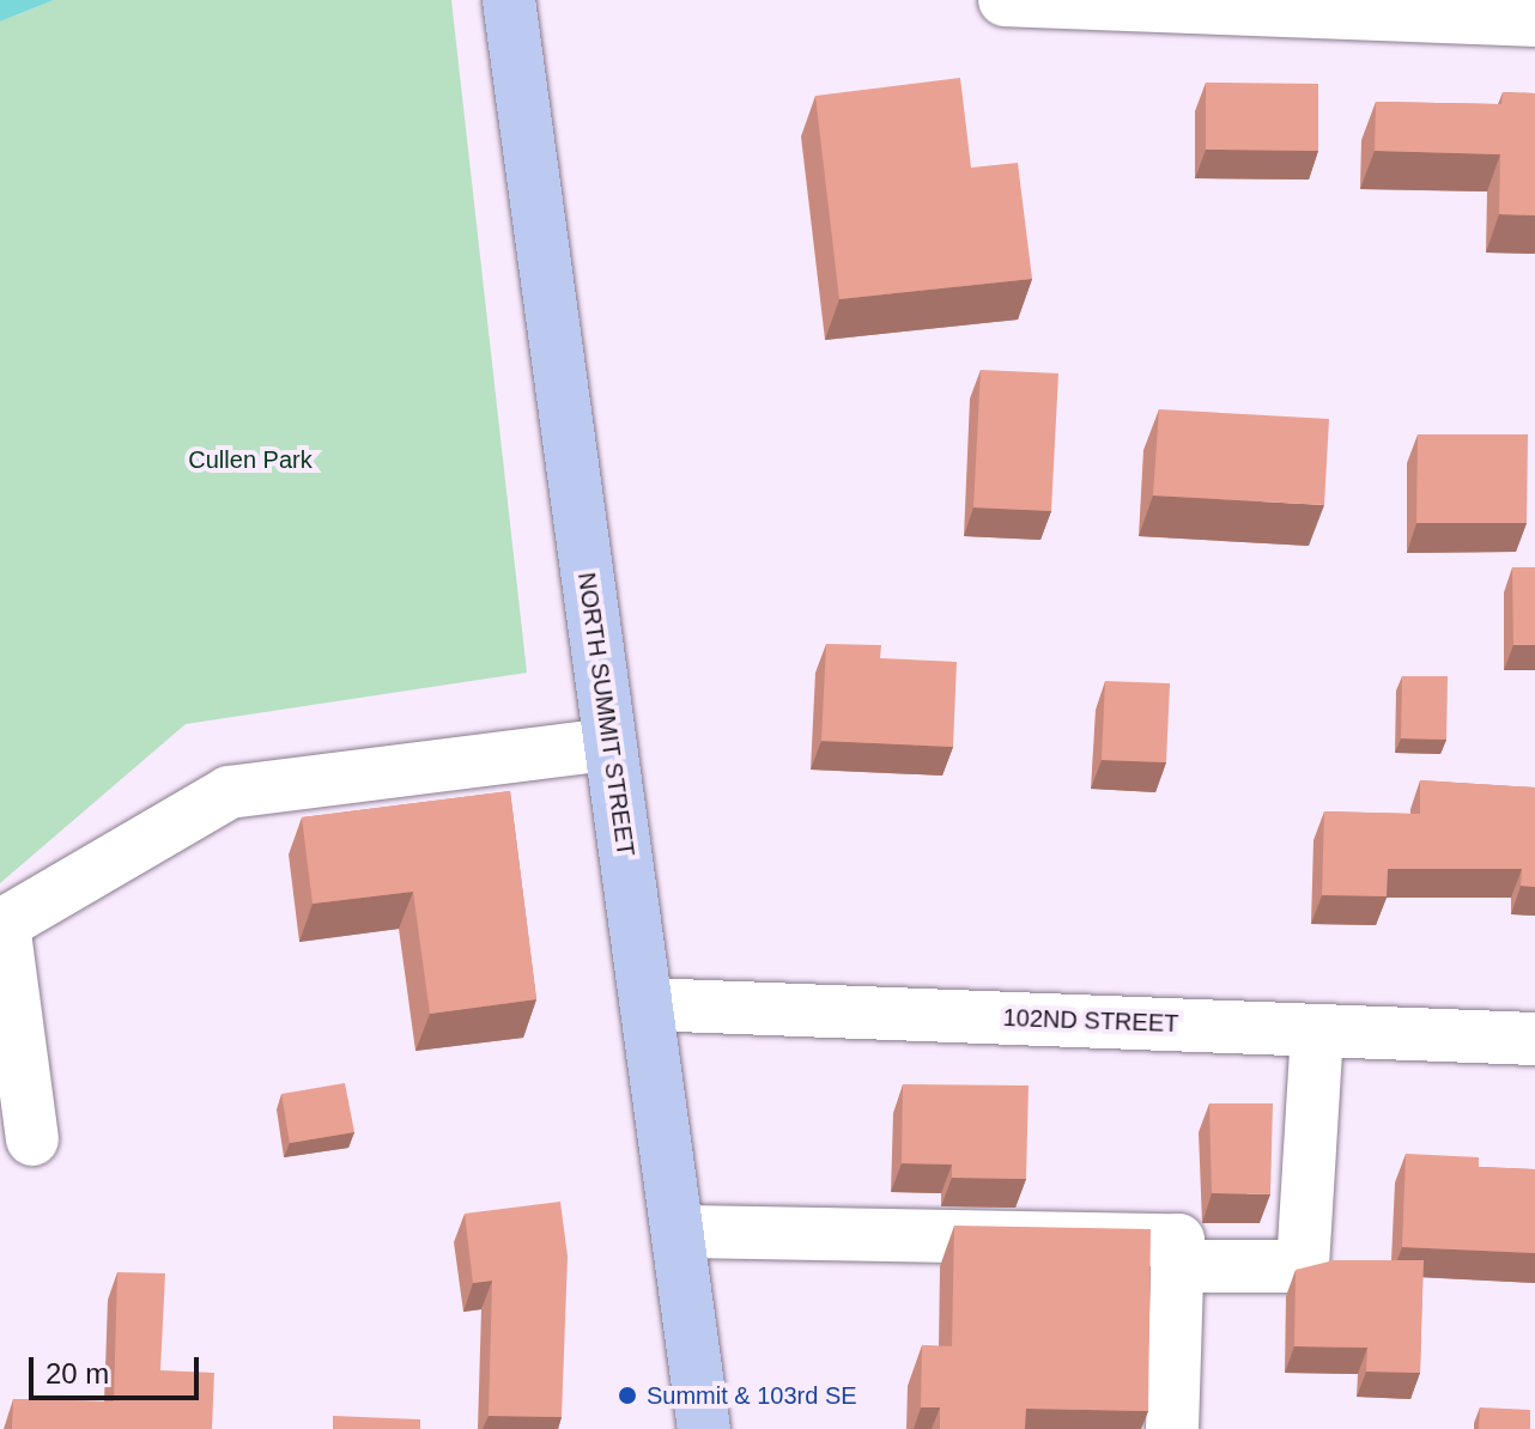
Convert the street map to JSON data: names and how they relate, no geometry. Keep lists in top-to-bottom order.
{
  "streets": {
    "main road": ["NORTH SUMMIT STREET"],
    "street": ["102ND STREET"]
  },
  "crossings": [
    ["NORTH SUMMIT STREET", "102ND STREET"]
  ],
  "parks": ["Cullen Park"],
  "places": ["Summit & 103rd SE"],
  "scale_bar": "20 m"
}
